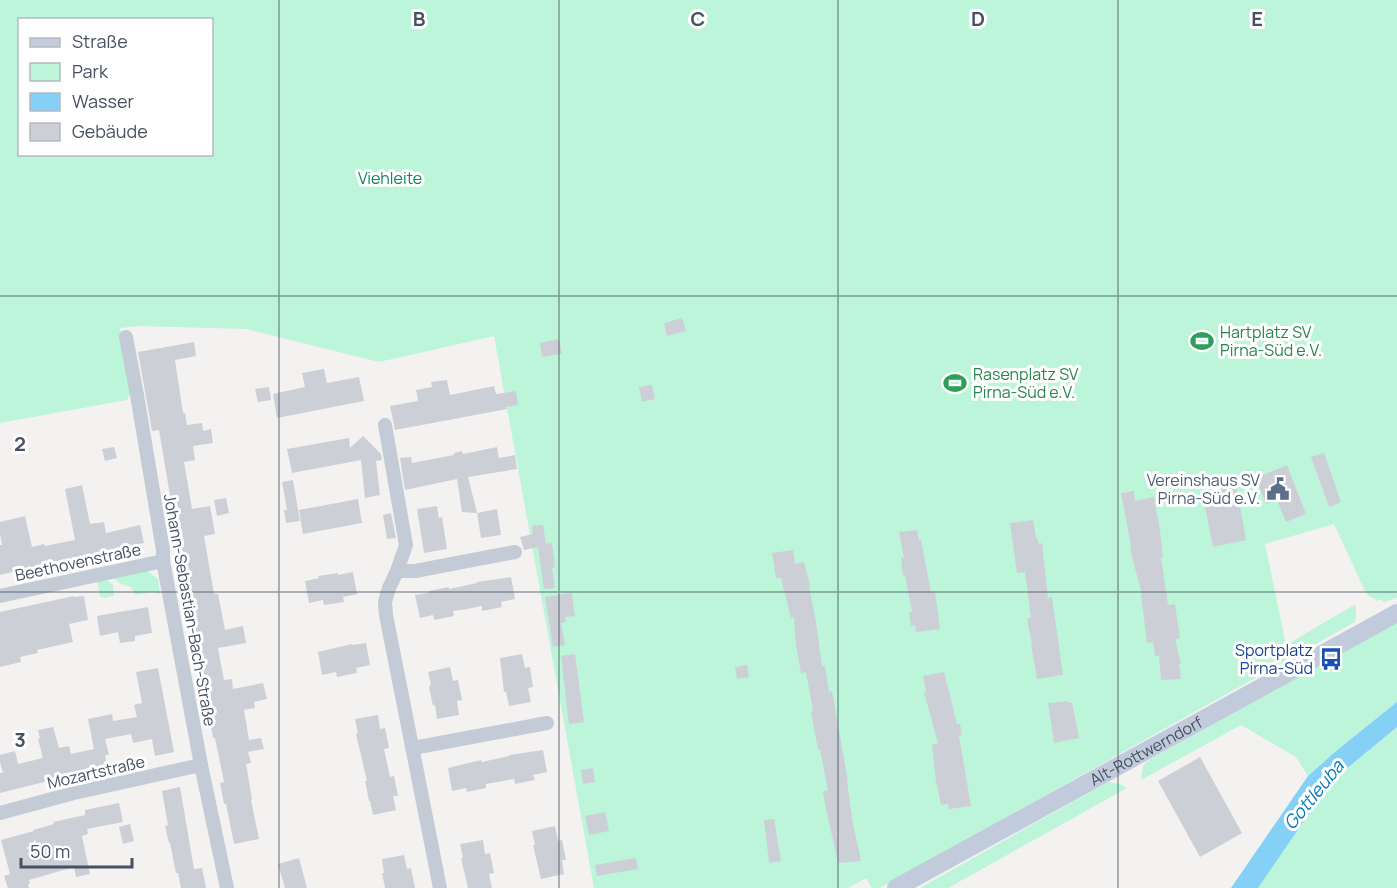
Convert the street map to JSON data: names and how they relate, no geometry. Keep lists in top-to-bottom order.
{
  "streets": {
    "main road": ["Alt-Rottwerndorf"],
    "street": ["Beethovenstraße", "Johann-Sebastian-Bach-Straße", "Mozartstraße"]
  },
  "crossings": [
    ["Beethovenstraße", "Johann-Sebastian-Bach-Straße"],
    ["Johann-Sebastian-Bach-Straße", "Mozartstraße"]
  ],
  "water": ["Gottleuba"],
  "parks": ["Viehleite"],
  "places": {
    "sports": ["Hartplatz SV Pirna-Süd e.V.", "Rasenplatz SV Pirna-Süd e.V."],
    "public building": ["Vereinshaus SV Pirna-Süd e.V."],
    "bus stop": ["Sportplatz Pirna-Süd"]
  },
  "legend": [
    "Straße",
    "Park",
    "Wasser",
    "Gebäude"
  ],
  "scale_bar": "50 m",
  "grid": {
    "columns": [
      "B",
      "C",
      "D",
      "E"
    ],
    "rows": ["2", "3"]
  }
}
